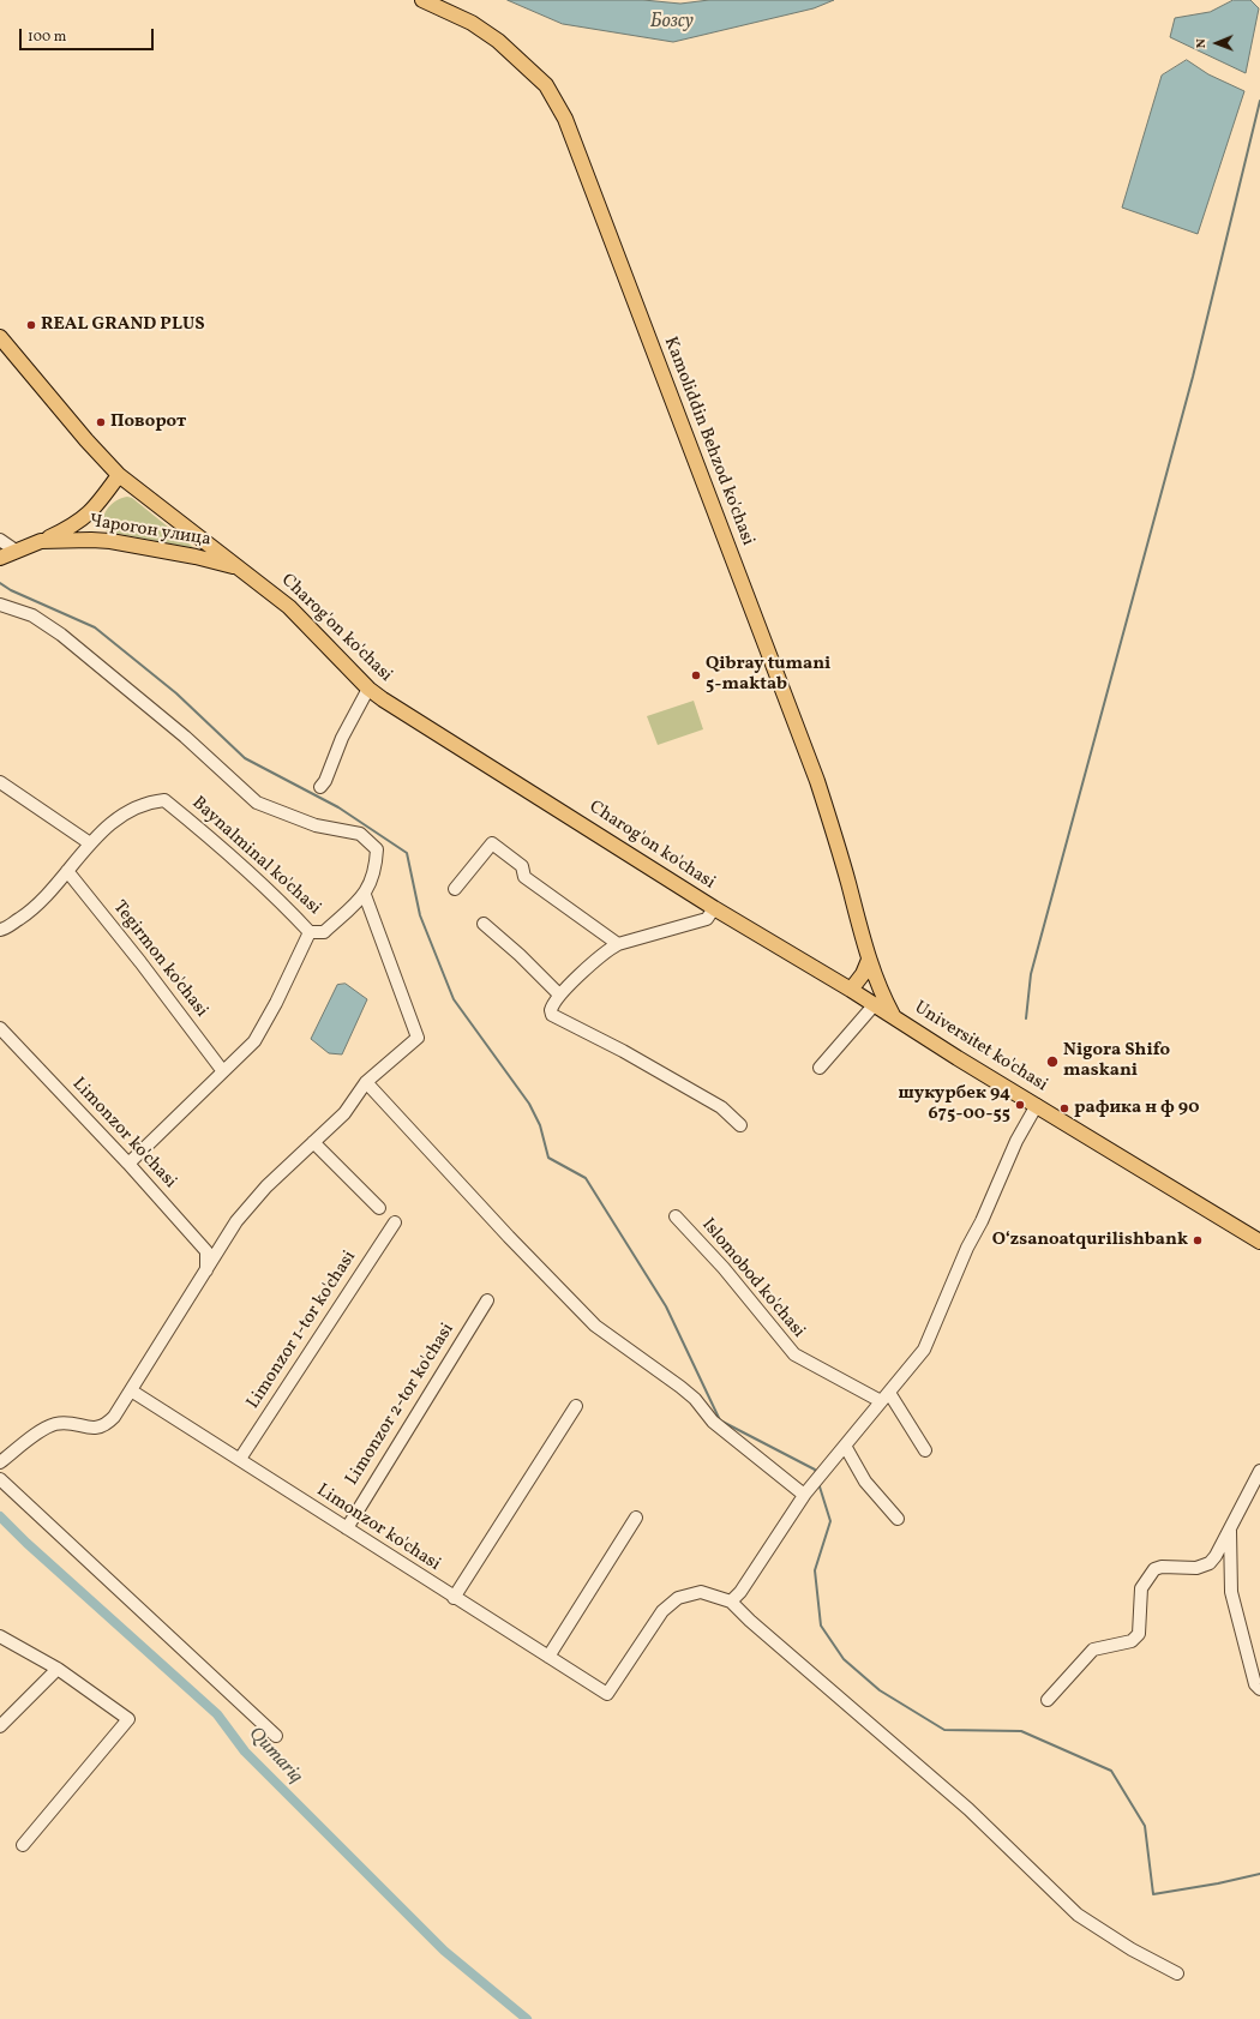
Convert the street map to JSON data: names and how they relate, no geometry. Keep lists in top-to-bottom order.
{
  "streets": {
    "main road": [
      "Kamoliddin Behzod ko'chasi",
      "Чарогон улица",
      "Charog'on ko'chasi",
      "Universitet ko'chasi"
    ],
    "street": [
      "Baynalminal ko'chasi",
      "Tegirmon ko'chasi",
      "Limonzor ko'chasi",
      "Islomobod ko'chasi",
      "Limonzor 1-tor ko'chasi",
      "Limonzor 2-tor ko'chasi"
    ]
  },
  "crossings": [
    ["Kamoliddin Behzod ko'chasi", "Universitet ko'chasi"],
    ["Чарогон улица", "Charog'on ko'chasi"],
    ["Charog'on ko'chasi", "Universitet ko'chasi"],
    ["Baynalminal ko'chasi", "Tegirmon ko'chasi"],
    ["Limonzor ko'chasi", "Limonzor 1-tor ko'chasi"],
    ["Limonzor ko'chasi", "Limonzor 2-tor ko'chasi"]
  ],
  "water": ["Бозсу", "Qumariq"],
  "places": [
    "REAL GRAND PLUS",
    "Поворот",
    "Qibray tumani 5-maktab",
    "Nigora Shifo maskani",
    "шукурбек 94 675-00-55",
    "рафика н ф 90",
    "Oʻzsanoatqurilishbank"
  ],
  "scale_bar": "100 m",
  "north": "left"
}
